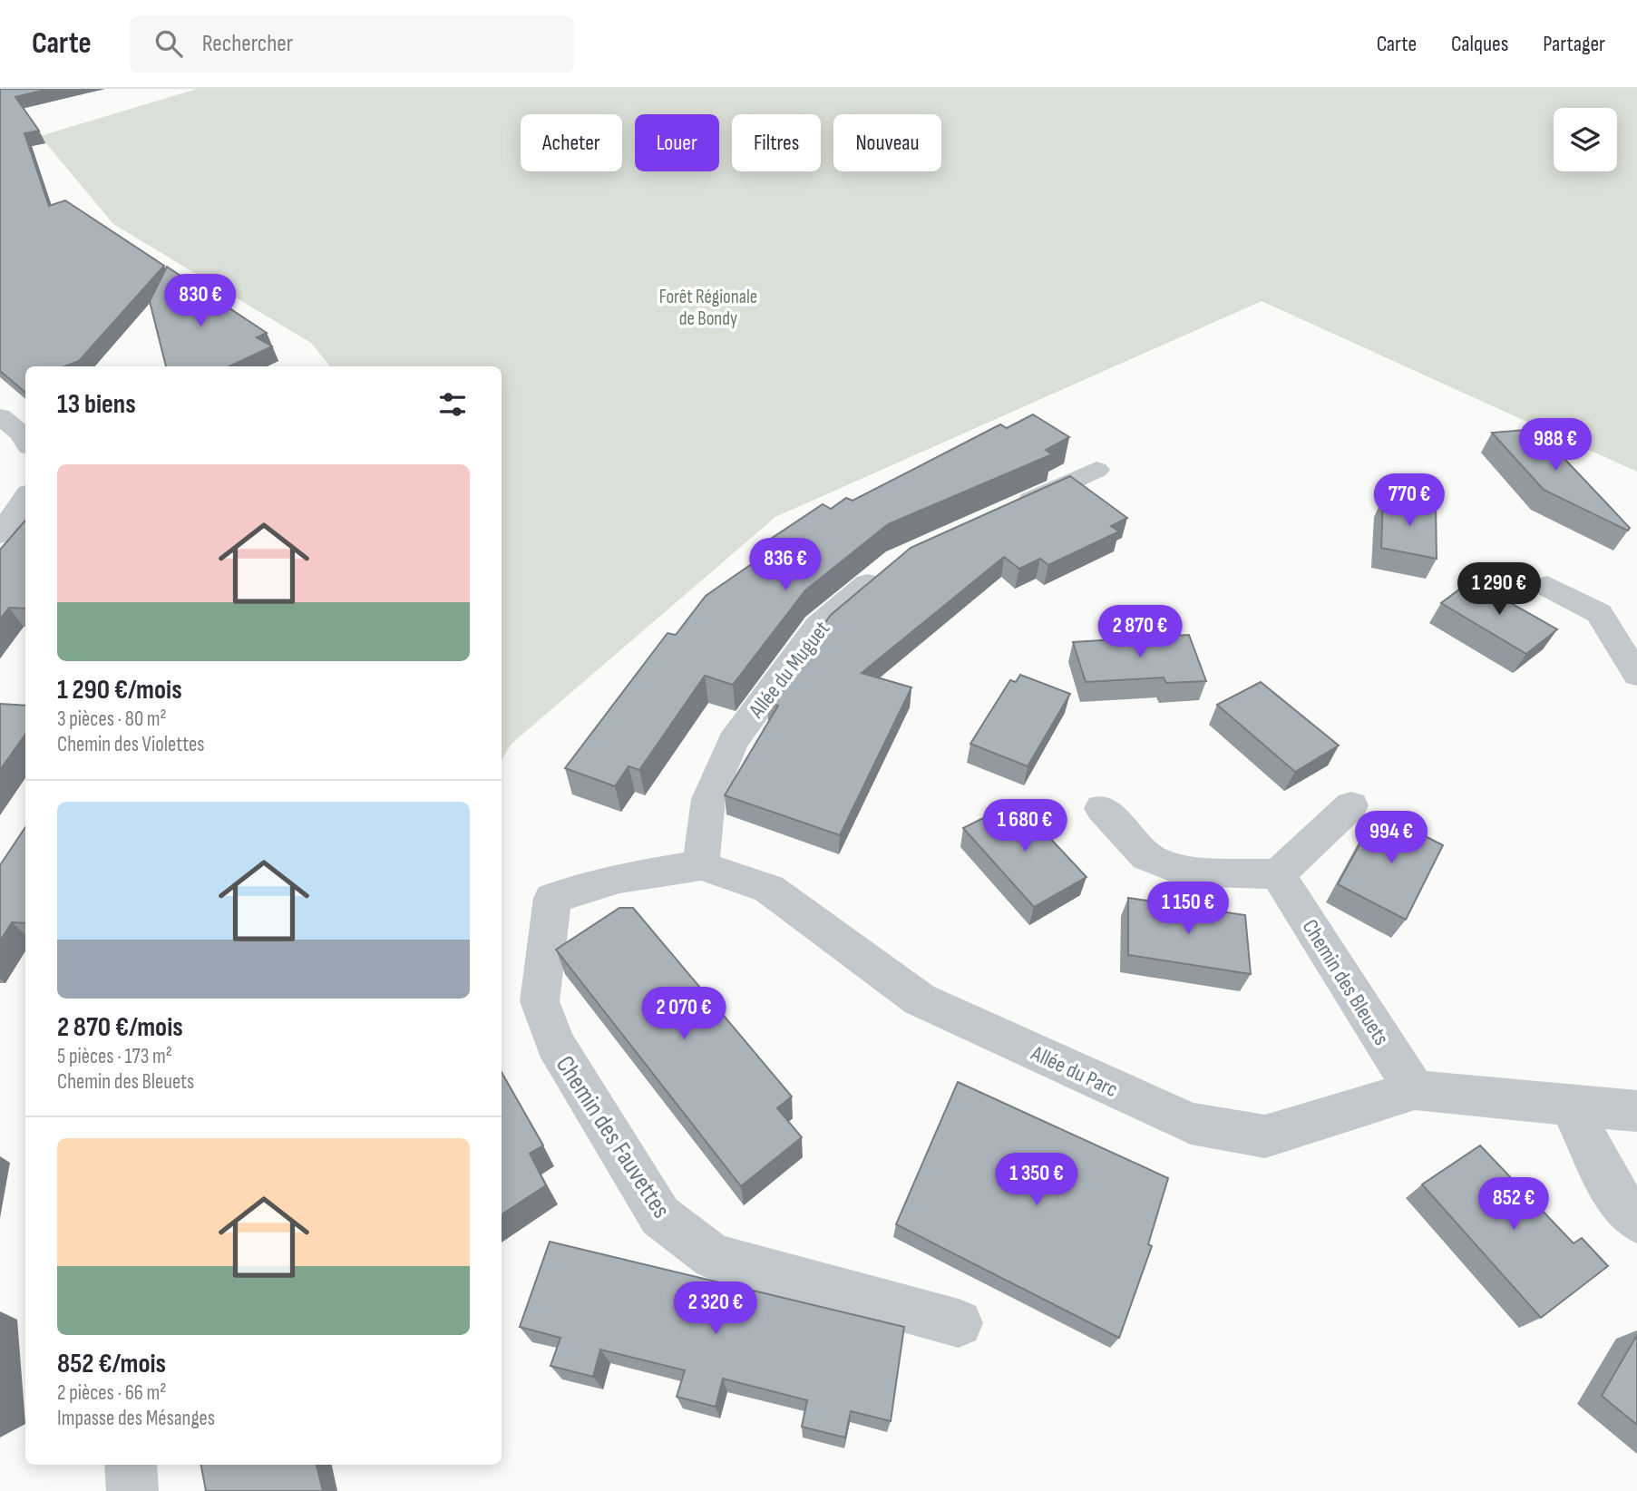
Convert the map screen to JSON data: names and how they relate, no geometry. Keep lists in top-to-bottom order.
{
  "streets": {
    "street": [
      "Allée du Muguet",
      "Chemin des Bleuets",
      "Allée du Parc",
      "Chemin des Fauvettes"
    ]
  },
  "crossings": [
    ["Allée du Muguet", "Allée du Parc"],
    ["Chemin des Bleuets", "Allée du Parc"],
    ["Allée du Parc", "Chemin des Fauvettes"]
  ],
  "parks": ["Forêt Régionale de Bondy"],
  "page": {
    "header": "Carte",
    "search": "Rechercher",
    "nav": ["Carte", "Calques", "Partager"],
    "chip": [
      "Acheter",
      "Louer",
      "Filtres",
      "Nouveau"
    ],
    "price": [
      "830 €",
      "988 €",
      "770 €",
      "836 €",
      "1 290 €",
      "2 870 €",
      "1 680 €",
      "994 €",
      "1 150 €",
      "2 070 €",
      "1 350 €",
      "852 €",
      "2 320 €"
    ],
    "heading": "13 biens",
    "list": [
      {
        "name": "1 290 €/mois",
        "note": "3 pièces · 80 m² · Chemin des Violettes"
      },
      {
        "name": "2 870 €/mois",
        "note": "5 pièces · 173 m² · Chemin des Bleuets"
      },
      {
        "name": "852 €/mois",
        "note": "2 pièces · 66 m² · Impasse des Mésanges"
      }
    ]
  }
}
